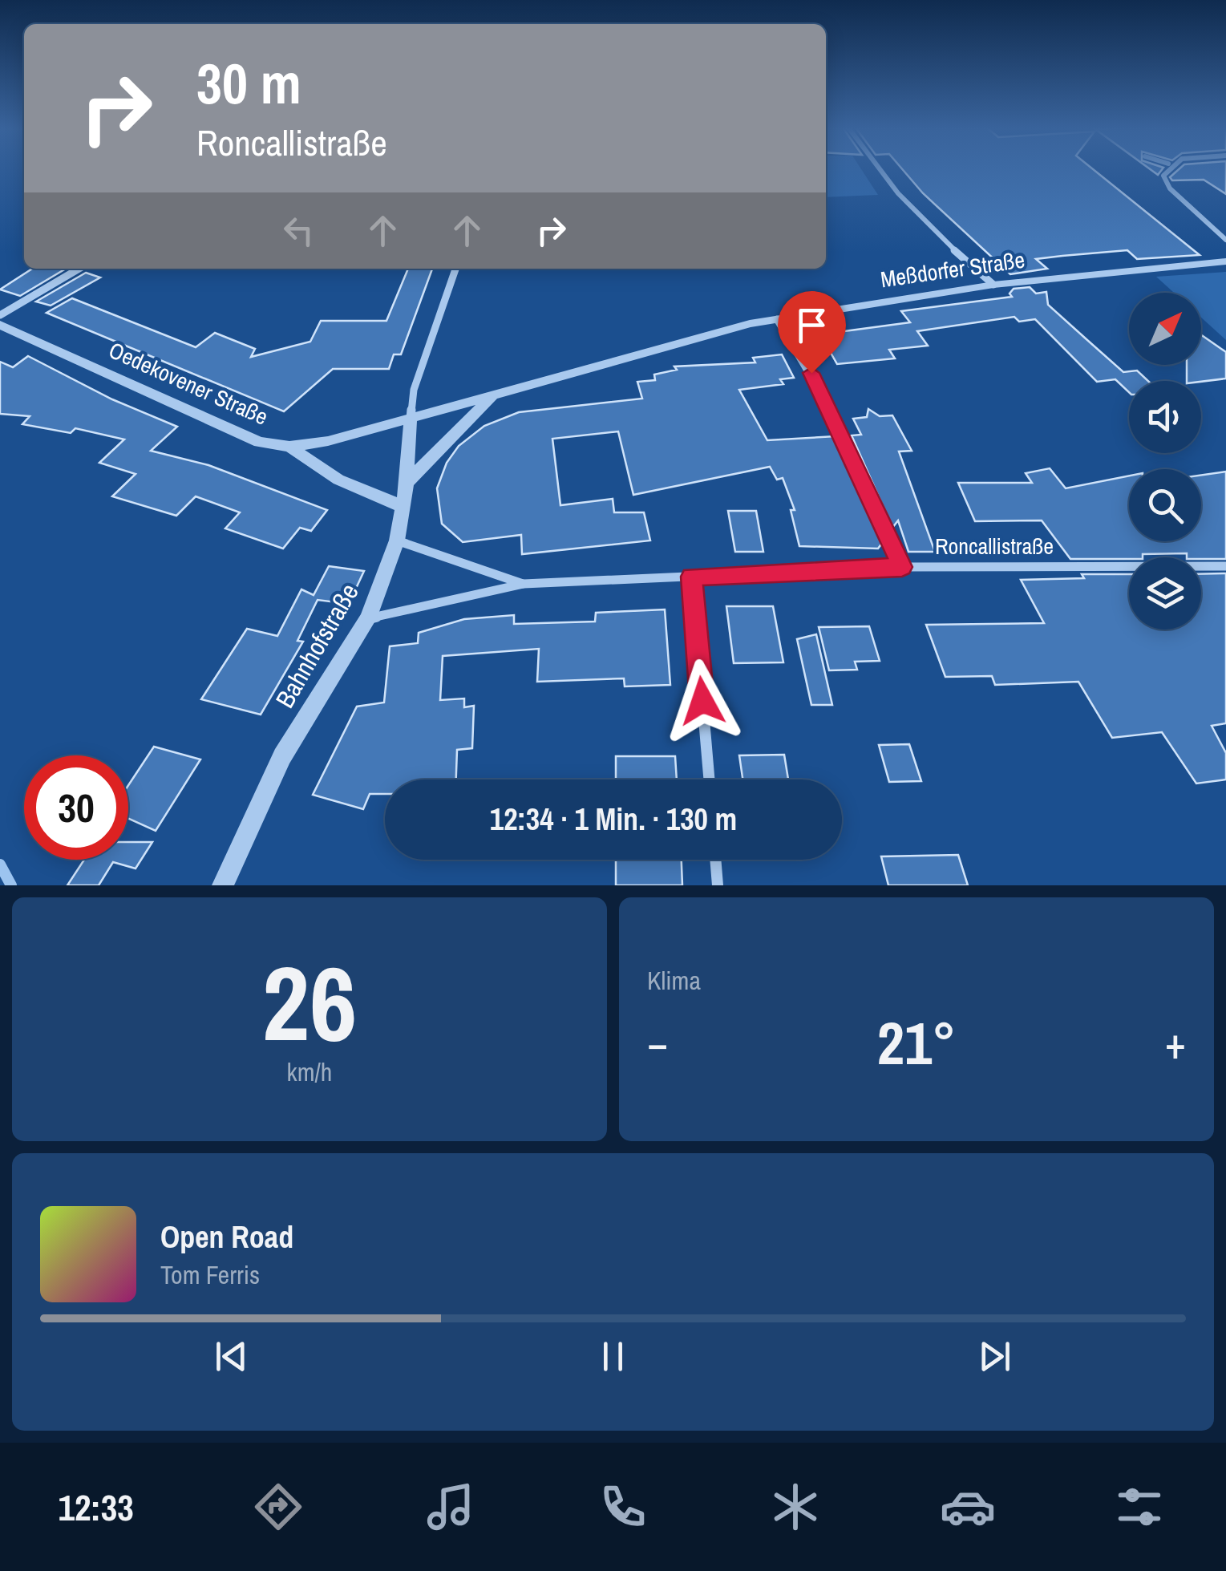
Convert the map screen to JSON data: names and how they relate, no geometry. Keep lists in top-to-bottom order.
{
  "streets": {
    "street": [
      "Meßdorfer Straße",
      "Oedekovener Straße",
      "Roncallistraße",
      "Bahnhofstraße"
    ]
  },
  "crossings": [
    ["Meßdorfer Straße", "Oedekovener Straße"],
    ["Meßdorfer Straße", "Bahnhofstraße"],
    ["Oedekovener Straße", "Bahnhofstraße"],
    ["Roncallistraße", "Bahnhofstraße"]
  ],
  "north": "top right",
  "page": {
    "turn": ["30 m", "Roncallistraße"],
    "limit": "30",
    "trip": "12:34 · 1 Min. · 130 m",
    "tile": [
      ["26", "km/h"],
      "Klima"
    ],
    "heat": ["−", "21°", "+"],
    "song": ["Open Road", "Tom Ferris"],
    "tabs": "12:33"
  }
}
